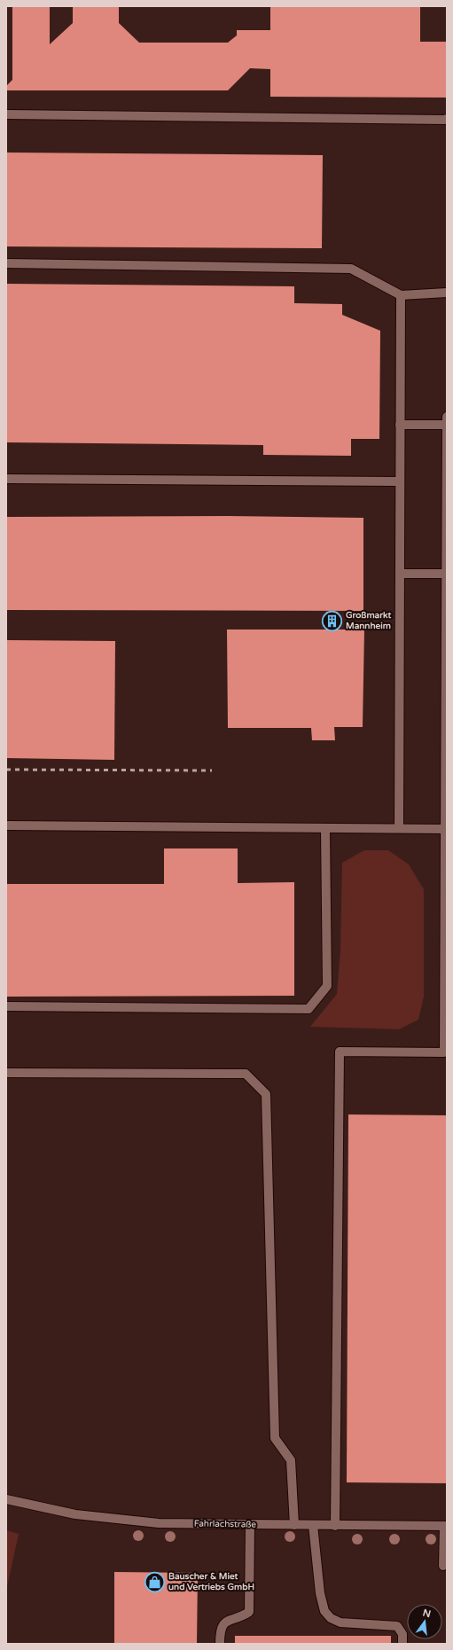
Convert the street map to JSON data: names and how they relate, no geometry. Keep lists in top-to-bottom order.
{
  "streets": {
    "street": ["Fahrlachstraße"]
  },
  "places": {
    "building": ["Großmarkt Mannheim"],
    "shop": ["Bauscher & Miet und Vertriebs GmbH"]
  },
  "north": "top"
}
